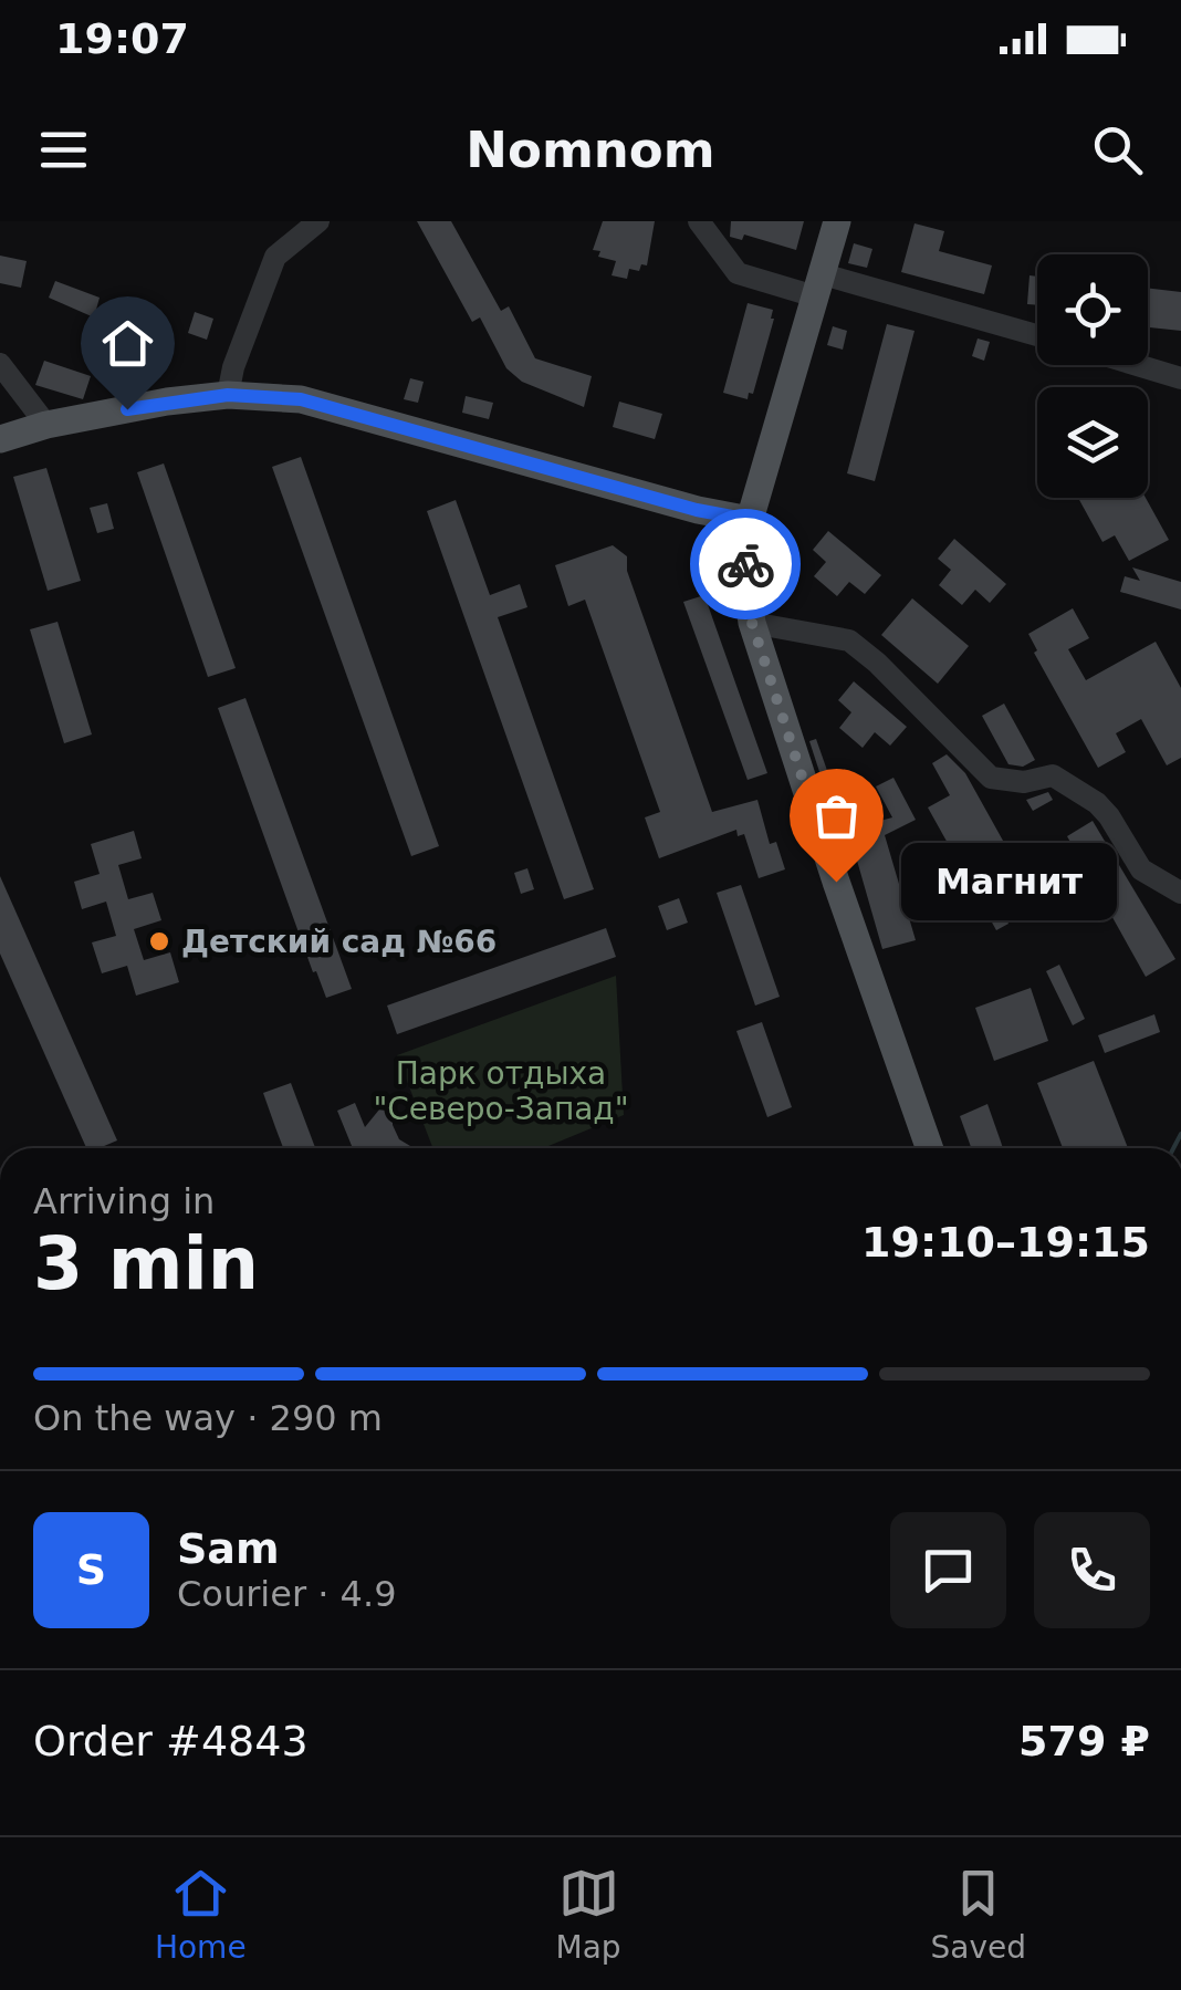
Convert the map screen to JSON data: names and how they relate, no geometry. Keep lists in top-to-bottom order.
{
  "parks": ["Парк отдыха \"Северо-Запад\""],
  "places": ["Магнит", "Детский сад №66"],
  "page": {
    "status": "19:07",
    "header": "Nomnom",
    "bubble": "Магнит",
    "heading": ["3 min", "Arriving in", "19:10–19:15"],
    "panel": [
      "Sam",
      "Courier · 4.9",
      "Order #4843",
      "579 ₽"
    ],
    "bar": "On the way · 290 m",
    "round": "S",
    "tabs": ["Home", "Map", "Saved"]
  }
}
